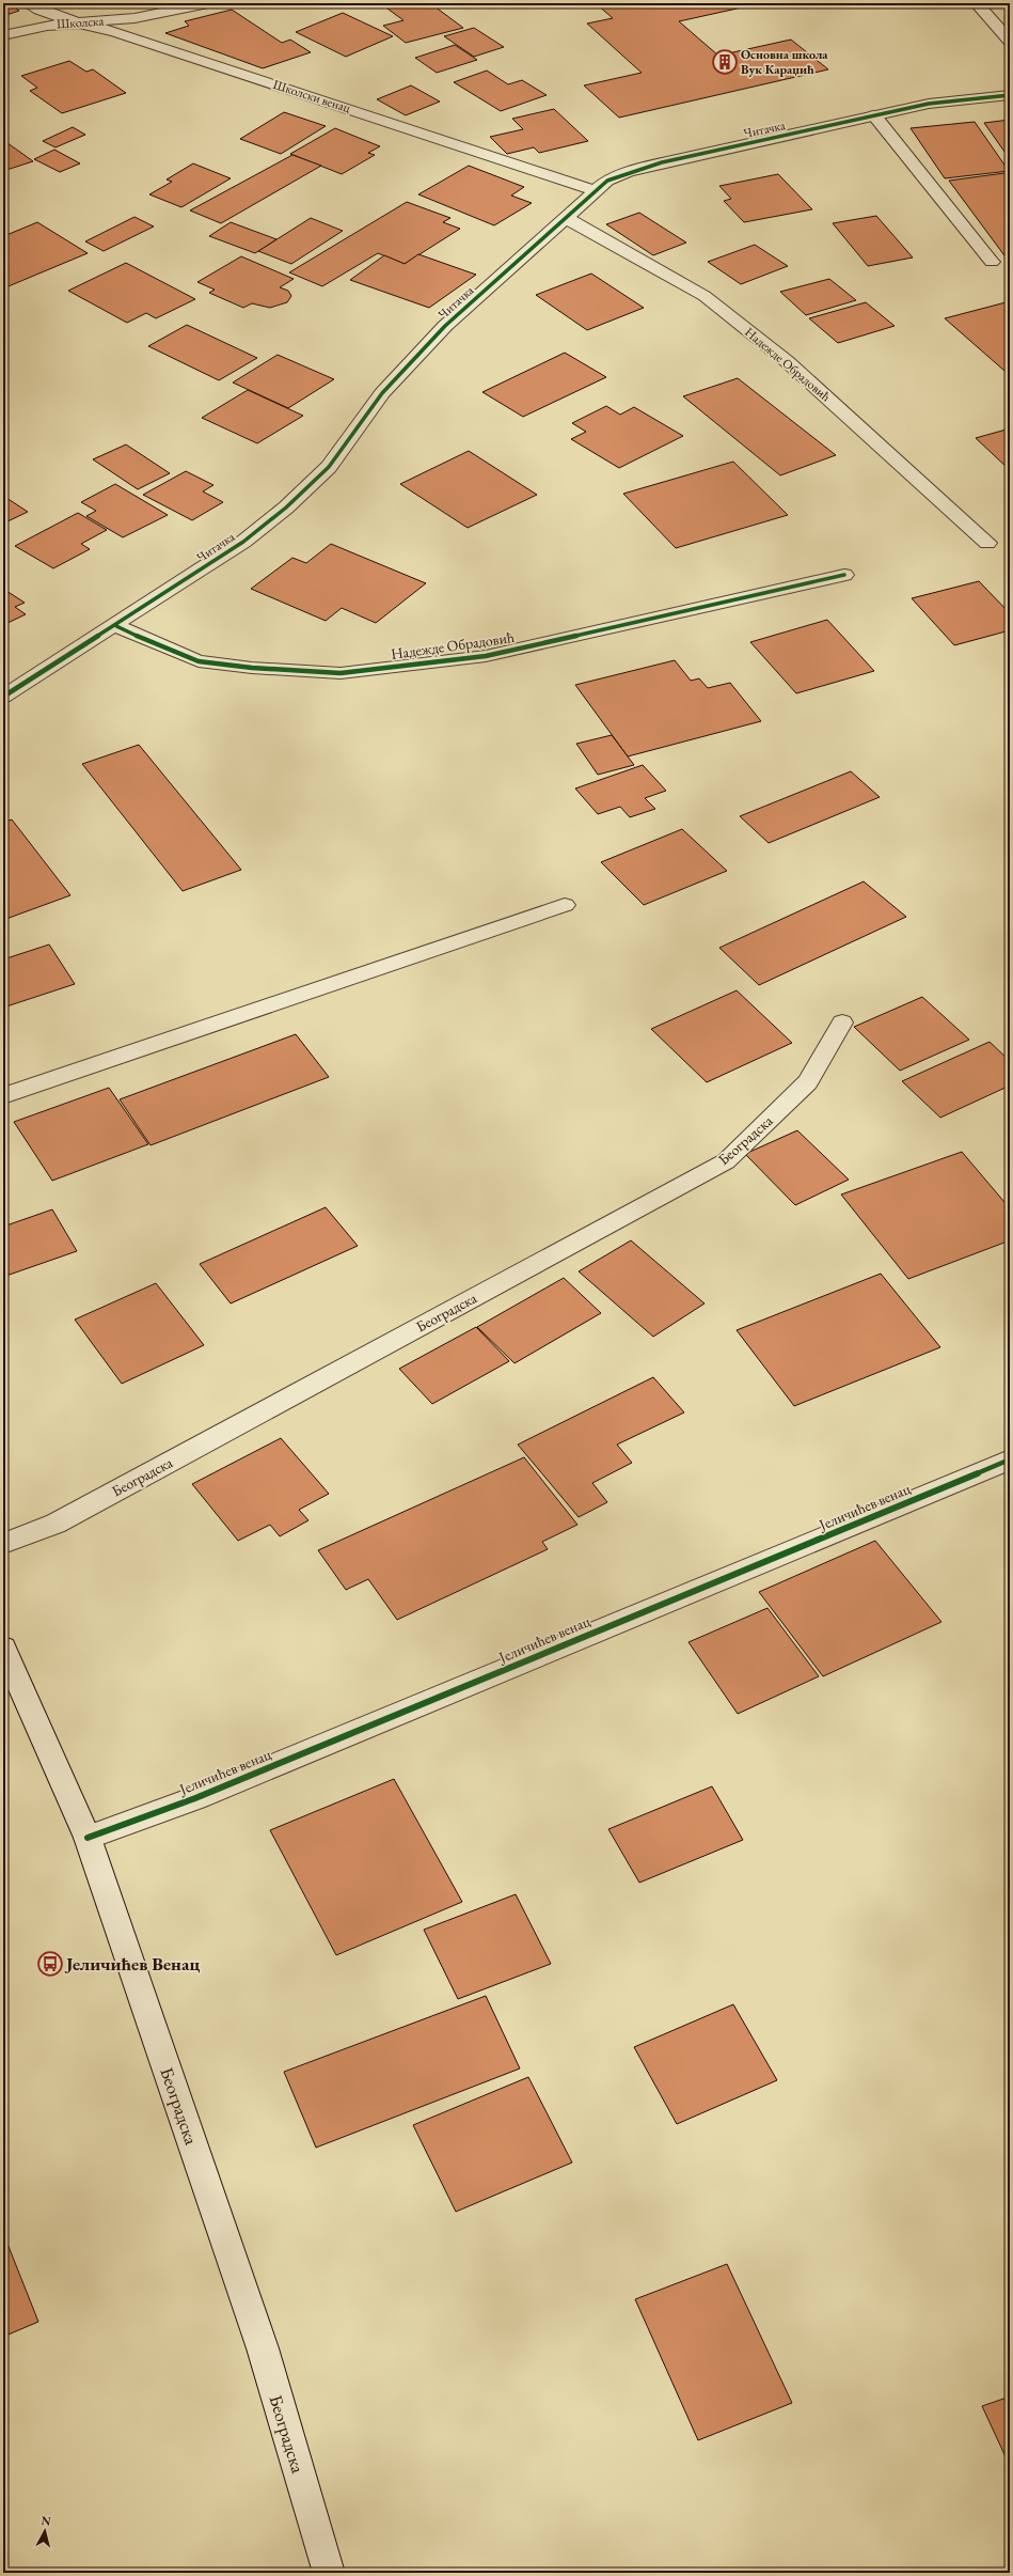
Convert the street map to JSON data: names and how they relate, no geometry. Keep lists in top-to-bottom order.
{
  "streets": {
    "street": [
      "Школска",
      "Школски венац",
      "Читачка",
      "Надежде Обрадовић",
      "Београдска",
      "Јеличићев венац"
    ]
  },
  "crossings": [
    ["Школска", "Школски венац"],
    ["Школски венац", "Читачка"],
    ["Читачка", "Надежде Обрадовић"],
    ["Београдска", "Јеличићев венац"]
  ],
  "places": {
    "building": ["Основна школа Вук Караџић"],
    "bus stop": ["Јеличићев Венац"]
  },
  "north": "top"
}
